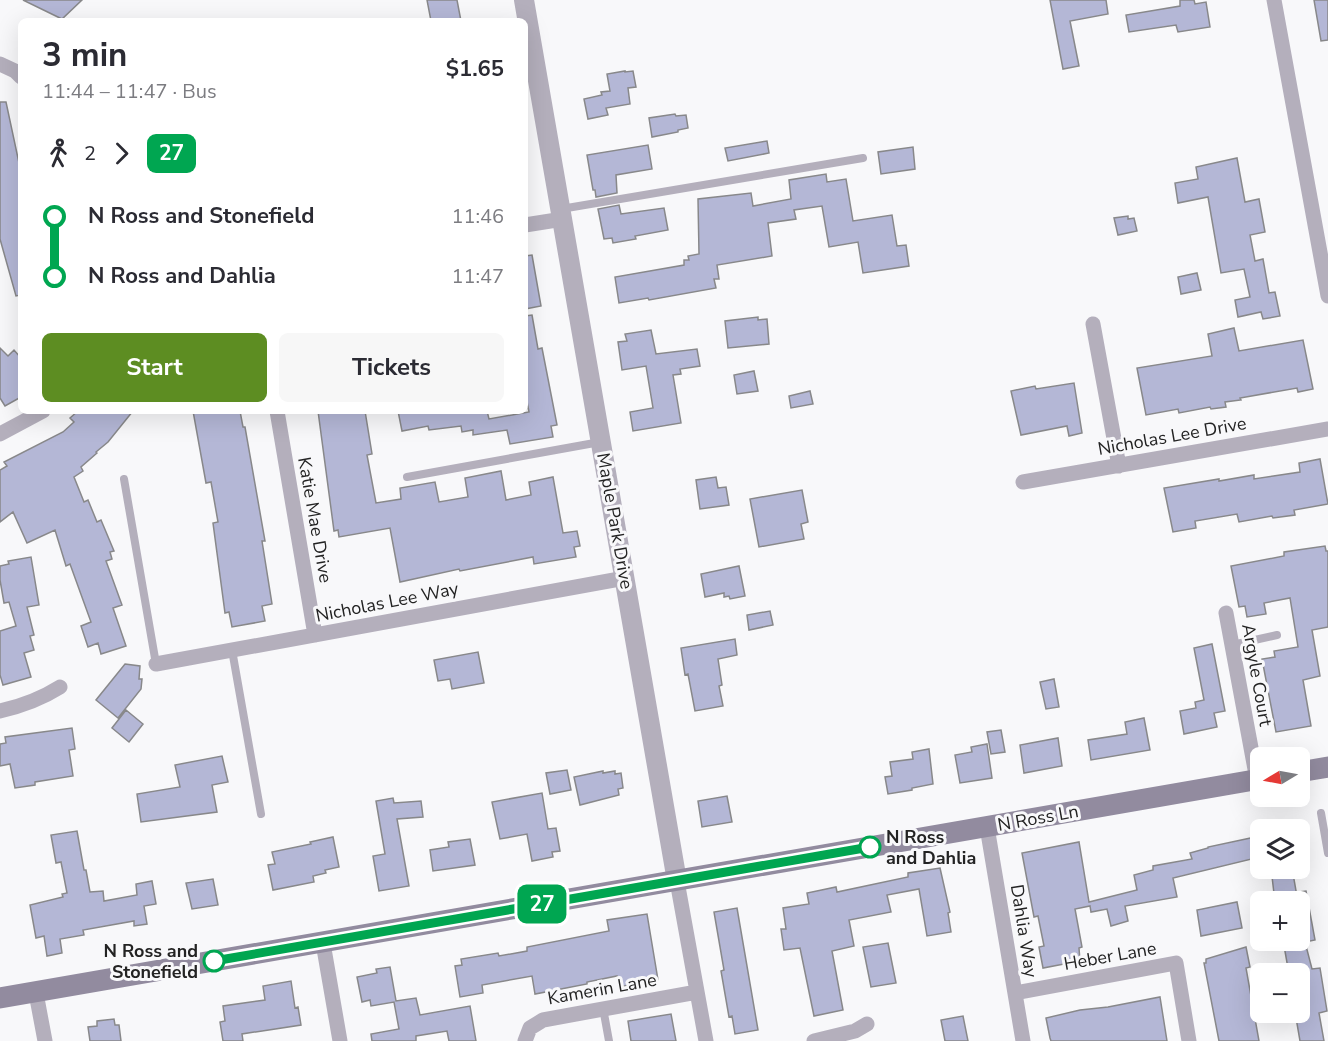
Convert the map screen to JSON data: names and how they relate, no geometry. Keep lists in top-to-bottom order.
{
  "streets": {
    "main road": ["N Ross Ln"],
    "street": [
      "Nicholas Lee Drive",
      "Katie Mae Drive",
      "Maple Park Drive",
      "Nicholas Lee Way",
      "Argyle Court",
      "Dahlia Way",
      "Heber Lane",
      "Kamerin Lane"
    ]
  },
  "crossings": [
    ["Katie Mae Drive", "Nicholas Lee Way"],
    ["Maple Park Drive", "Nicholas Lee Way"],
    ["Maple Park Drive", "N Ross Ln"],
    ["Maple Park Drive", "Kamerin Lane"],
    ["N Ross Ln", "Dahlia Way"],
    ["Dahlia Way", "Heber Lane"]
  ],
  "places": ["N Ross and Dahlia", "N Ross and Stonefield"],
  "lines": ["bus line 27"],
  "north": "left",
  "page": {
    "on_map": "27",
    "heading": ["3 min", "11:44 – 11:47 · Bus", "$1.65"],
    "legs": ["2", "27"],
    "list": [
      {
        "name": "N Ross and Stonefield",
        "value": "11:46"
      },
      {
        "name": "N Ross and Dahlia",
        "value": "11:47"
      }
    ],
    "buttons": ["Start", "Tickets"],
    "map_buttons": ["+", "−"]
  }
}
